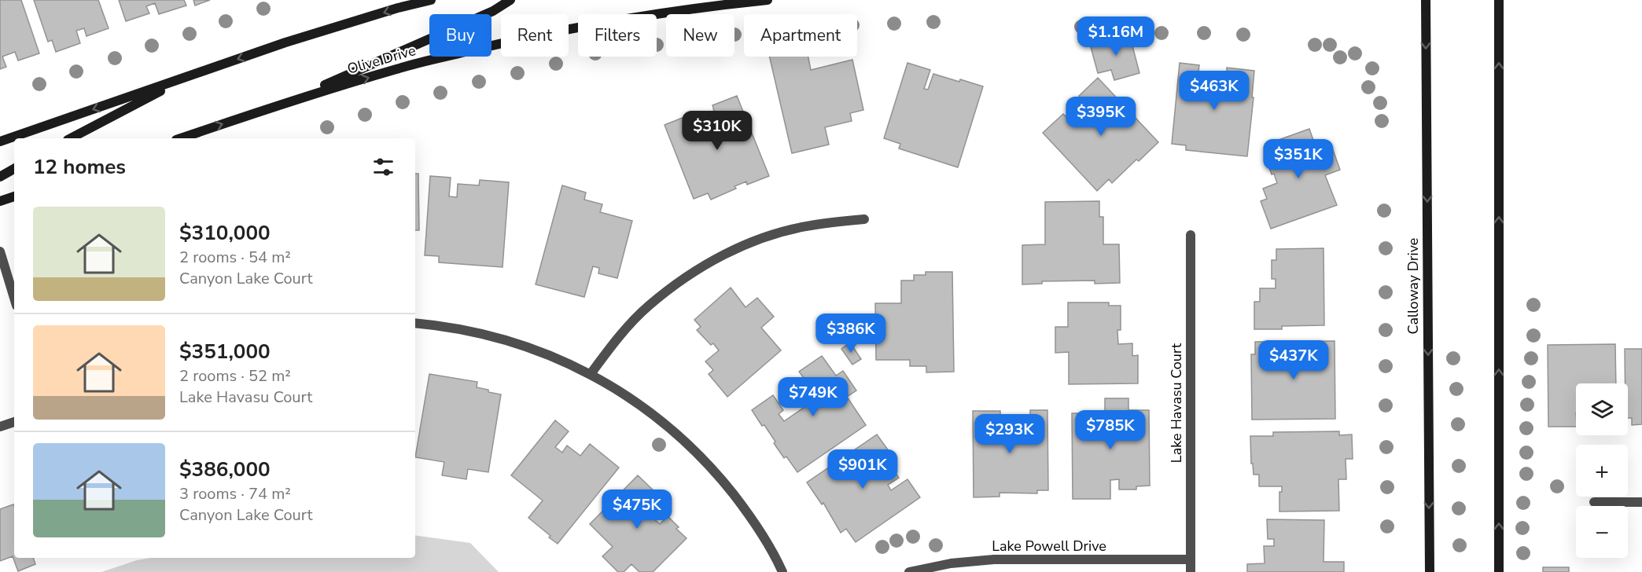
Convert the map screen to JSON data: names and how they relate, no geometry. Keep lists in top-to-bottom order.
{
  "streets": {
    "main road": ["Olive Drive", "Calloway Drive"],
    "street": ["Lake Havasu Court", "Lake Powell Drive"]
  },
  "crossings": [
    ["Lake Havasu Court", "Lake Powell Drive"]
  ],
  "page": {
    "chip": [
      "Buy",
      "Rent",
      "Filters",
      "New",
      "Apartment"
    ],
    "price": [
      "$1.16M",
      "$463K",
      "$395K",
      "$310K",
      "$351K",
      "$386K",
      "$437K",
      "$749K",
      "$785K",
      "$293K",
      "$901K",
      "$475K"
    ],
    "heading": "12 homes",
    "list": [
      {
        "name": "$310,000",
        "note": "2 rooms · 54 m² · Canyon Lake Court"
      },
      {
        "name": "$351,000",
        "note": "2 rooms · 52 m² · Lake Havasu Court"
      },
      {
        "name": "$386,000",
        "note": "3 rooms · 74 m² · Canyon Lake Court"
      }
    ],
    "map_buttons": ["+", "−"]
  }
}
